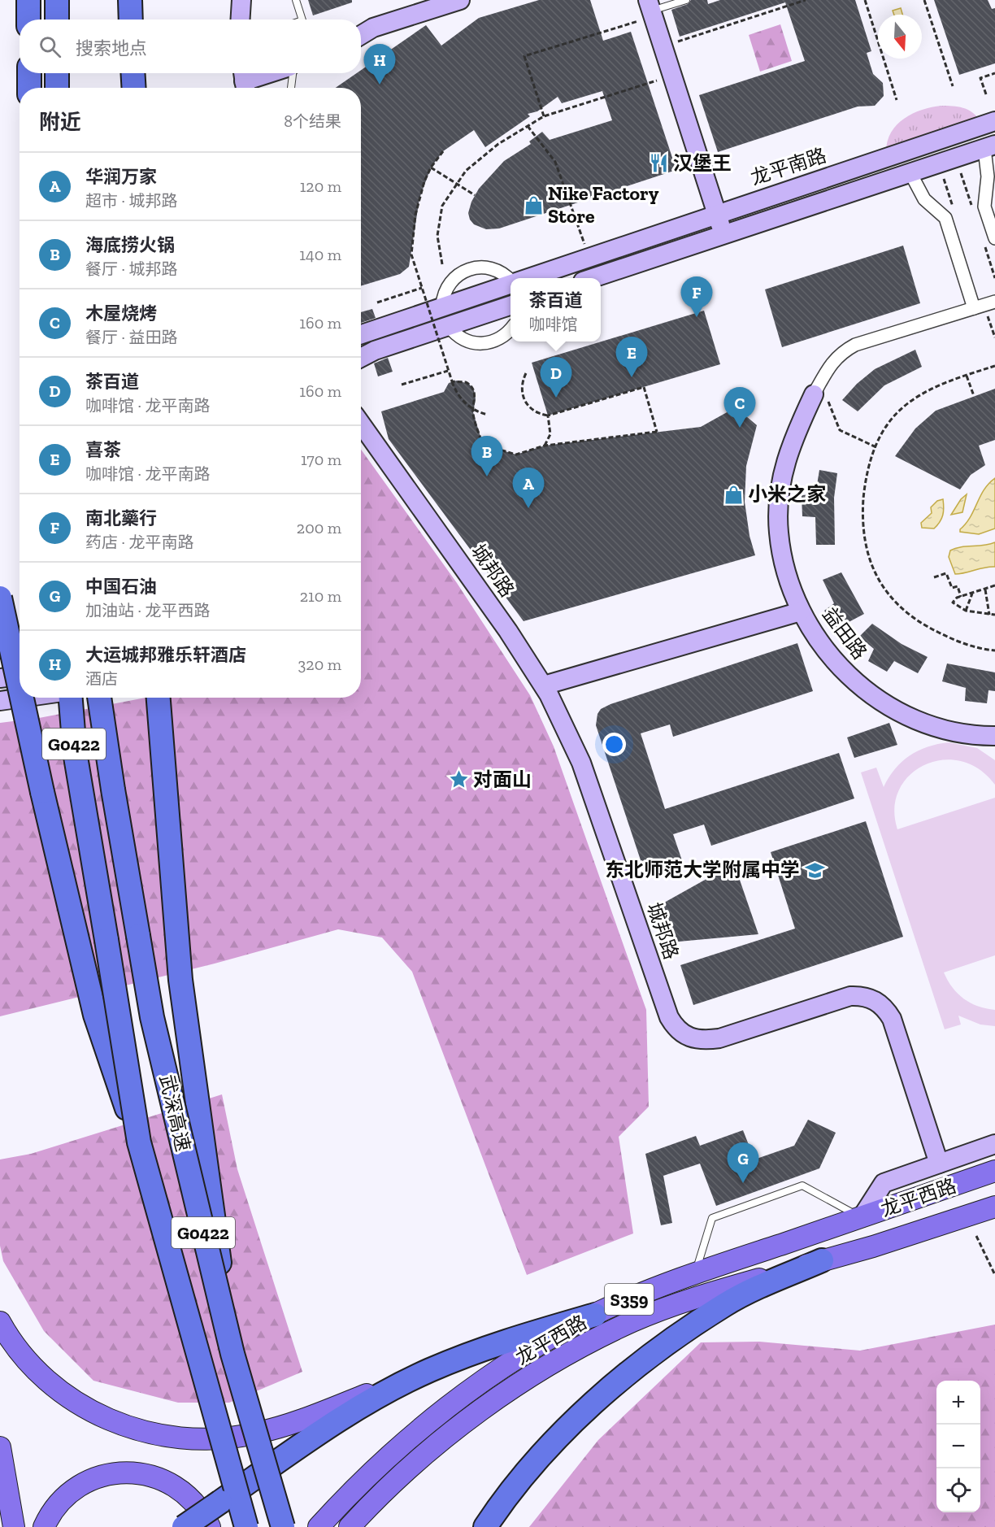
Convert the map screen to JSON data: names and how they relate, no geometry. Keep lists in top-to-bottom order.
{
  "streets": {
    "highway": ["G0422", "武深高速"],
    "main road": ["龙平西路", "S359"],
    "street": ["龙平南路", "城邦路", "益田路"]
  },
  "places": {
    "restaurant": ["汉堡王"],
    "shop": ["Nike Factory Store", "小米之家"],
    "place": ["对面山"],
    "school or university": ["东北师范大学附属中学"]
  },
  "north": "bottom",
  "page": {
    "search": "搜索地点",
    "pins": [
      "H",
      "F",
      "E",
      "D",
      "C",
      "B",
      "A",
      "G"
    ],
    "heading": ["附近", "8个结果"],
    "list": [
      {
        "mark": "A",
        "name": "华润万家",
        "note": "超市 · 城邦路",
        "value": "120 m"
      },
      {
        "mark": "B",
        "name": "海底捞火锅",
        "note": "餐厅 · 城邦路",
        "value": "140 m"
      },
      {
        "mark": "C",
        "name": "木屋烧烤",
        "note": "餐厅 · 益田路",
        "value": "160 m"
      },
      {
        "mark": "D",
        "name": "茶百道",
        "note": "咖啡馆 · 龙平南路",
        "value": "160 m"
      },
      {
        "mark": "E",
        "name": "喜茶",
        "note": "咖啡馆 · 龙平南路",
        "value": "170 m"
      },
      {
        "mark": "F",
        "name": "南北藥行",
        "note": "药店 · 龙平南路",
        "value": "200 m"
      },
      {
        "mark": "G",
        "name": "中国石油",
        "note": "加油站 · 龙平西路",
        "value": "210 m"
      },
      {
        "mark": "H",
        "name": "大运城邦雅乐轩酒店",
        "note": "酒店",
        "value": "320 m"
      }
    ],
    "popup": ["茶百道", "咖啡馆"],
    "map_buttons": ["+", "−"]
  }
}
